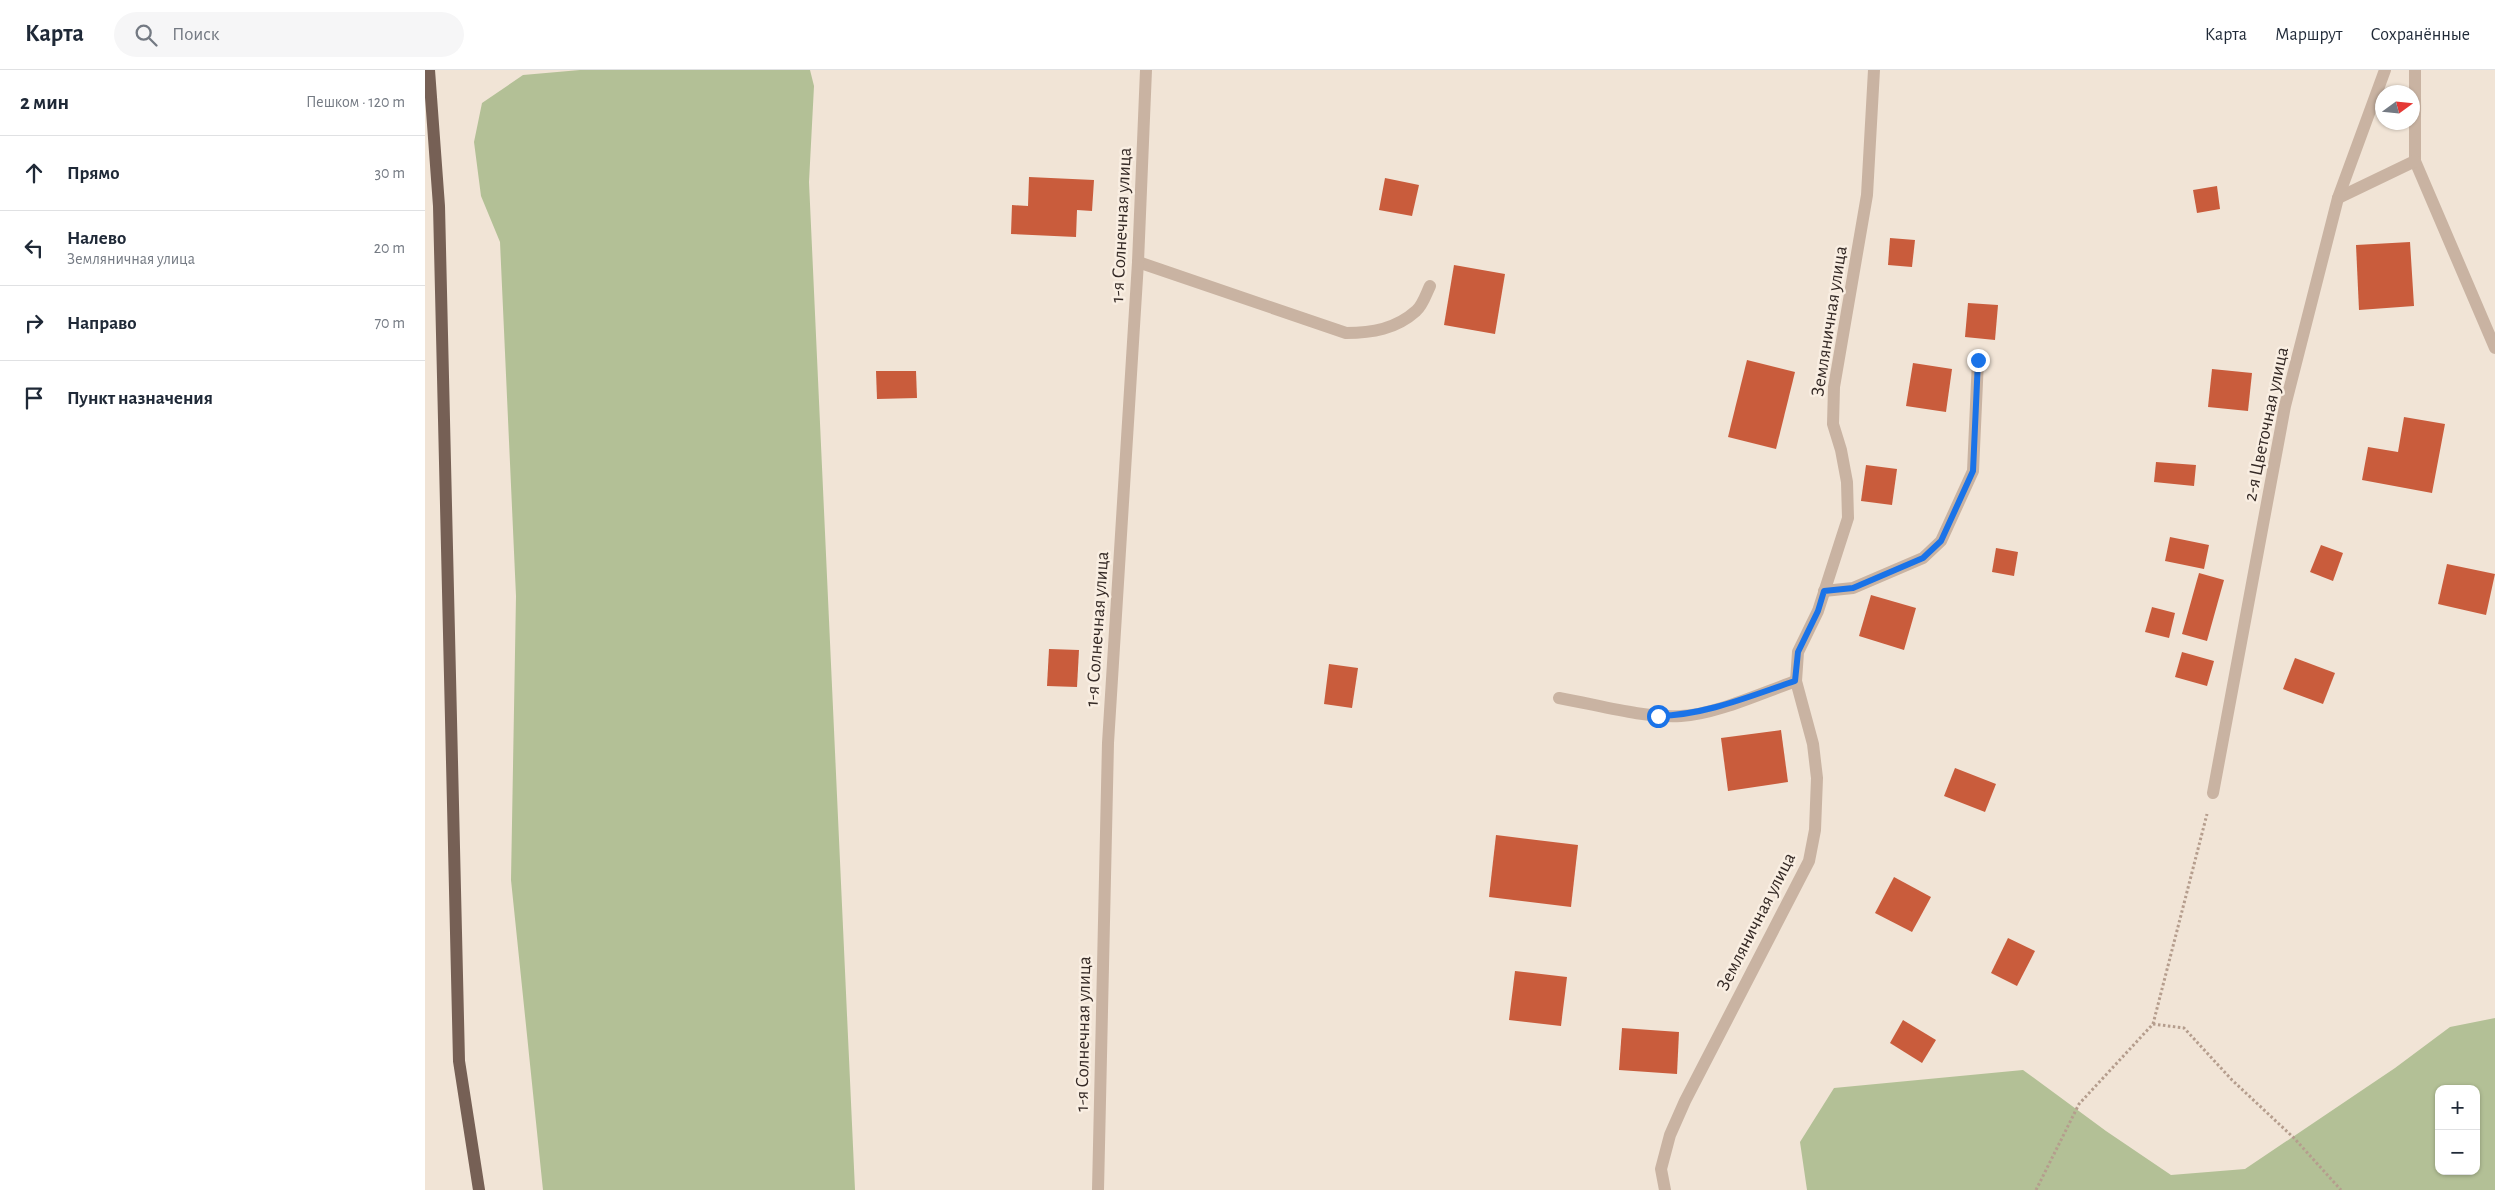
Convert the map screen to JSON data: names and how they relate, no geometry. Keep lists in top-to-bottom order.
{
  "streets": {
    "street": ["1-я Солнечная улица", "Земляничная улица", "2-я Цветочная улица"]
  },
  "north": "right",
  "page": {
    "header": "Карта",
    "search": "Поиск",
    "nav": ["Карта", "Маршрут", "Сохранённые"],
    "heading": ["2 мин", "Пешком · 120 m"],
    "list": [
      ["Прямо", "30 m"],
      ["Налево", "Земляничная улица", "20 m"],
      ["Направо", "70 m"],
      "Пункт назначения"
    ],
    "map_buttons": ["+", "−"]
  }
}
